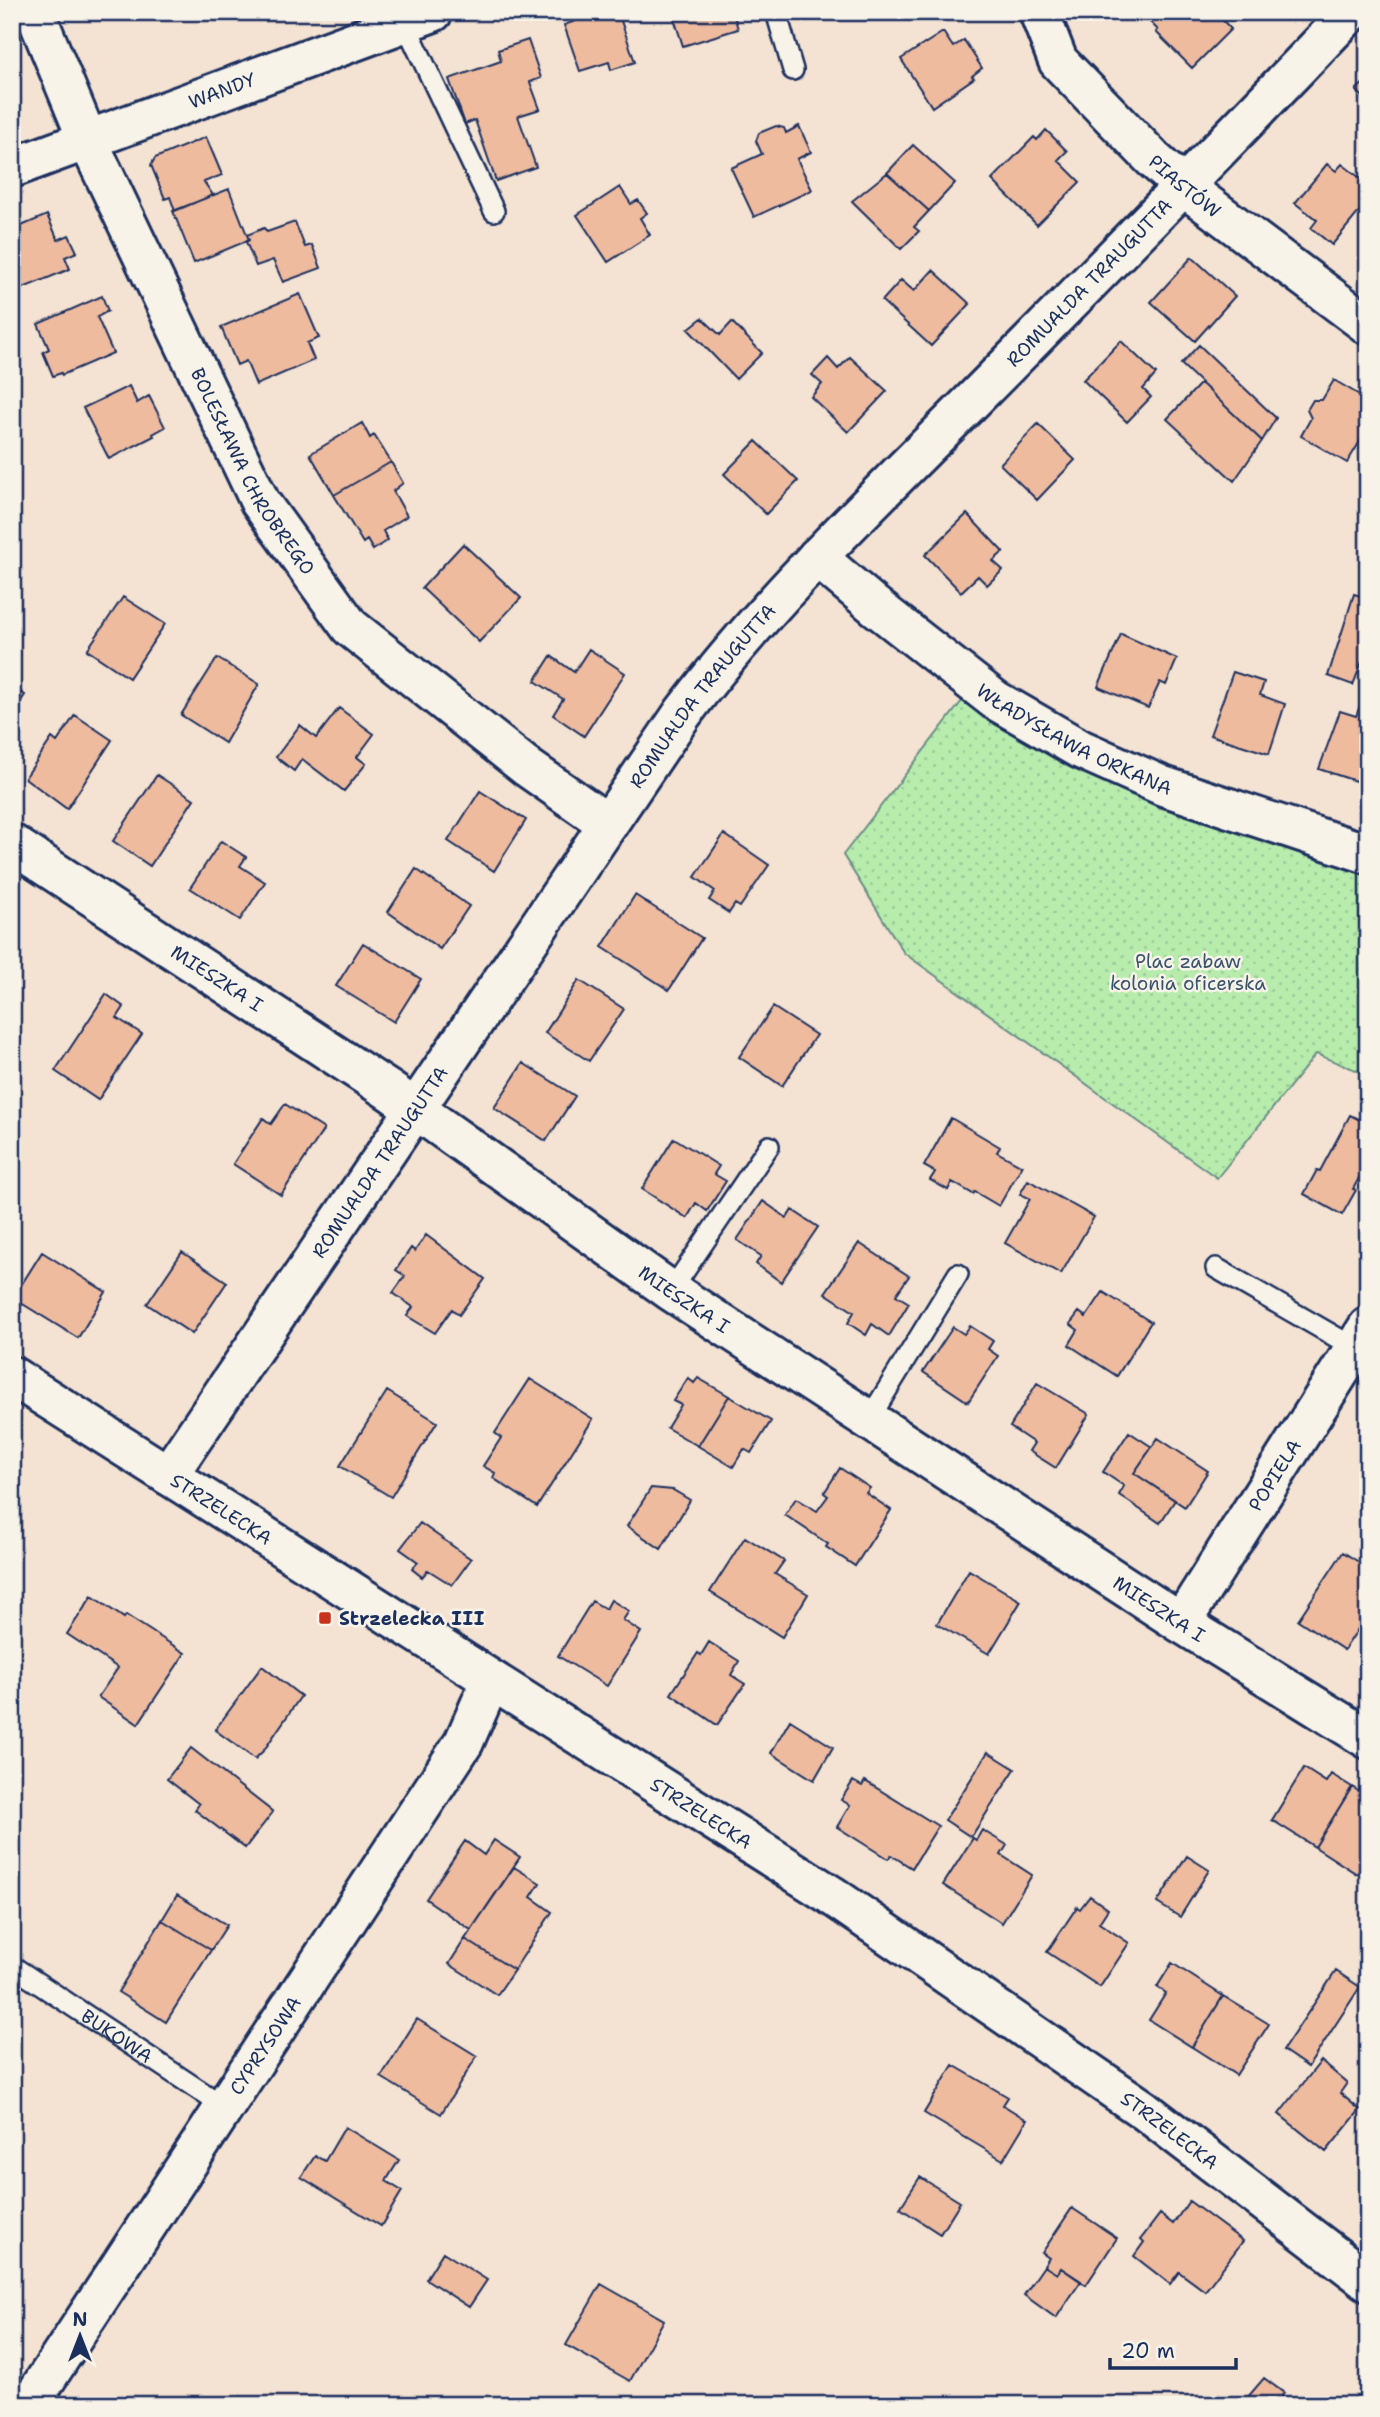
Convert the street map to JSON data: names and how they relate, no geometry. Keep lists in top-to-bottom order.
{
  "streets": {
    "street": [
      "WANDY",
      "PIASTÓW",
      "ROMUALDA TRAUGUTTA",
      "BOLESŁAWA CHROBREGO",
      "WŁADYSŁAWA ORKANA",
      "MIESZKA I",
      "POPIELA",
      "STRZELECKA",
      "CYPRYSOWA"
    ],
    "lane": ["BUKOWA"]
  },
  "crossings": [
    ["WANDY", "BOLESŁAWA CHROBREGO"],
    ["PIASTÓW", "ROMUALDA TRAUGUTTA"],
    ["ROMUALDA TRAUGUTTA", "BOLESŁAWA CHROBREGO"],
    ["ROMUALDA TRAUGUTTA", "WŁADYSŁAWA ORKANA"],
    ["ROMUALDA TRAUGUTTA", "MIESZKA I"],
    ["ROMUALDA TRAUGUTTA", "STRZELECKA"],
    ["MIESZKA I", "POPIELA"],
    ["STRZELECKA", "CYPRYSOWA"],
    ["BUKOWA", "CYPRYSOWA"]
  ],
  "parks": ["Plac zabaw kolonia oficerska"],
  "places": {
    "transit": ["Strzelecka III"]
  },
  "scale_bar": "20 m",
  "north": "top"
}
